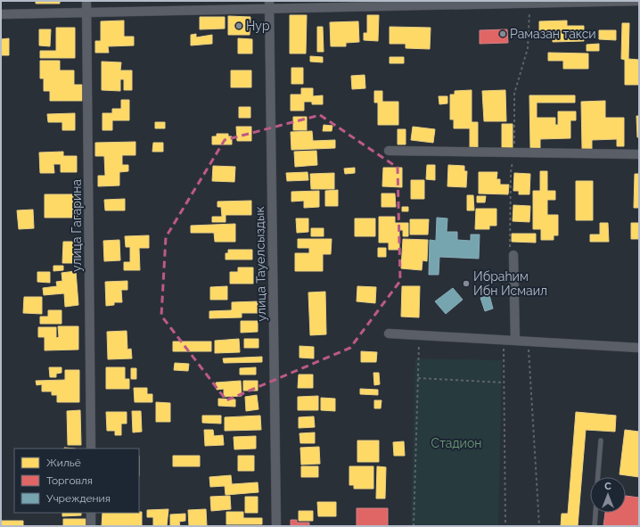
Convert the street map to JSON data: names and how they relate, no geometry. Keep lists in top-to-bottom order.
{
  "streets": {
    "street": ["улица Гагарина", "улица Тауелсыздык"]
  },
  "parks": ["Стадион"],
  "places": ["Нур", "Рамазан такси", "Ибраһим Ибн Исмаил"],
  "legend": ["Жильё", "Торговля", "Учреждения"],
  "north": "top"
}
